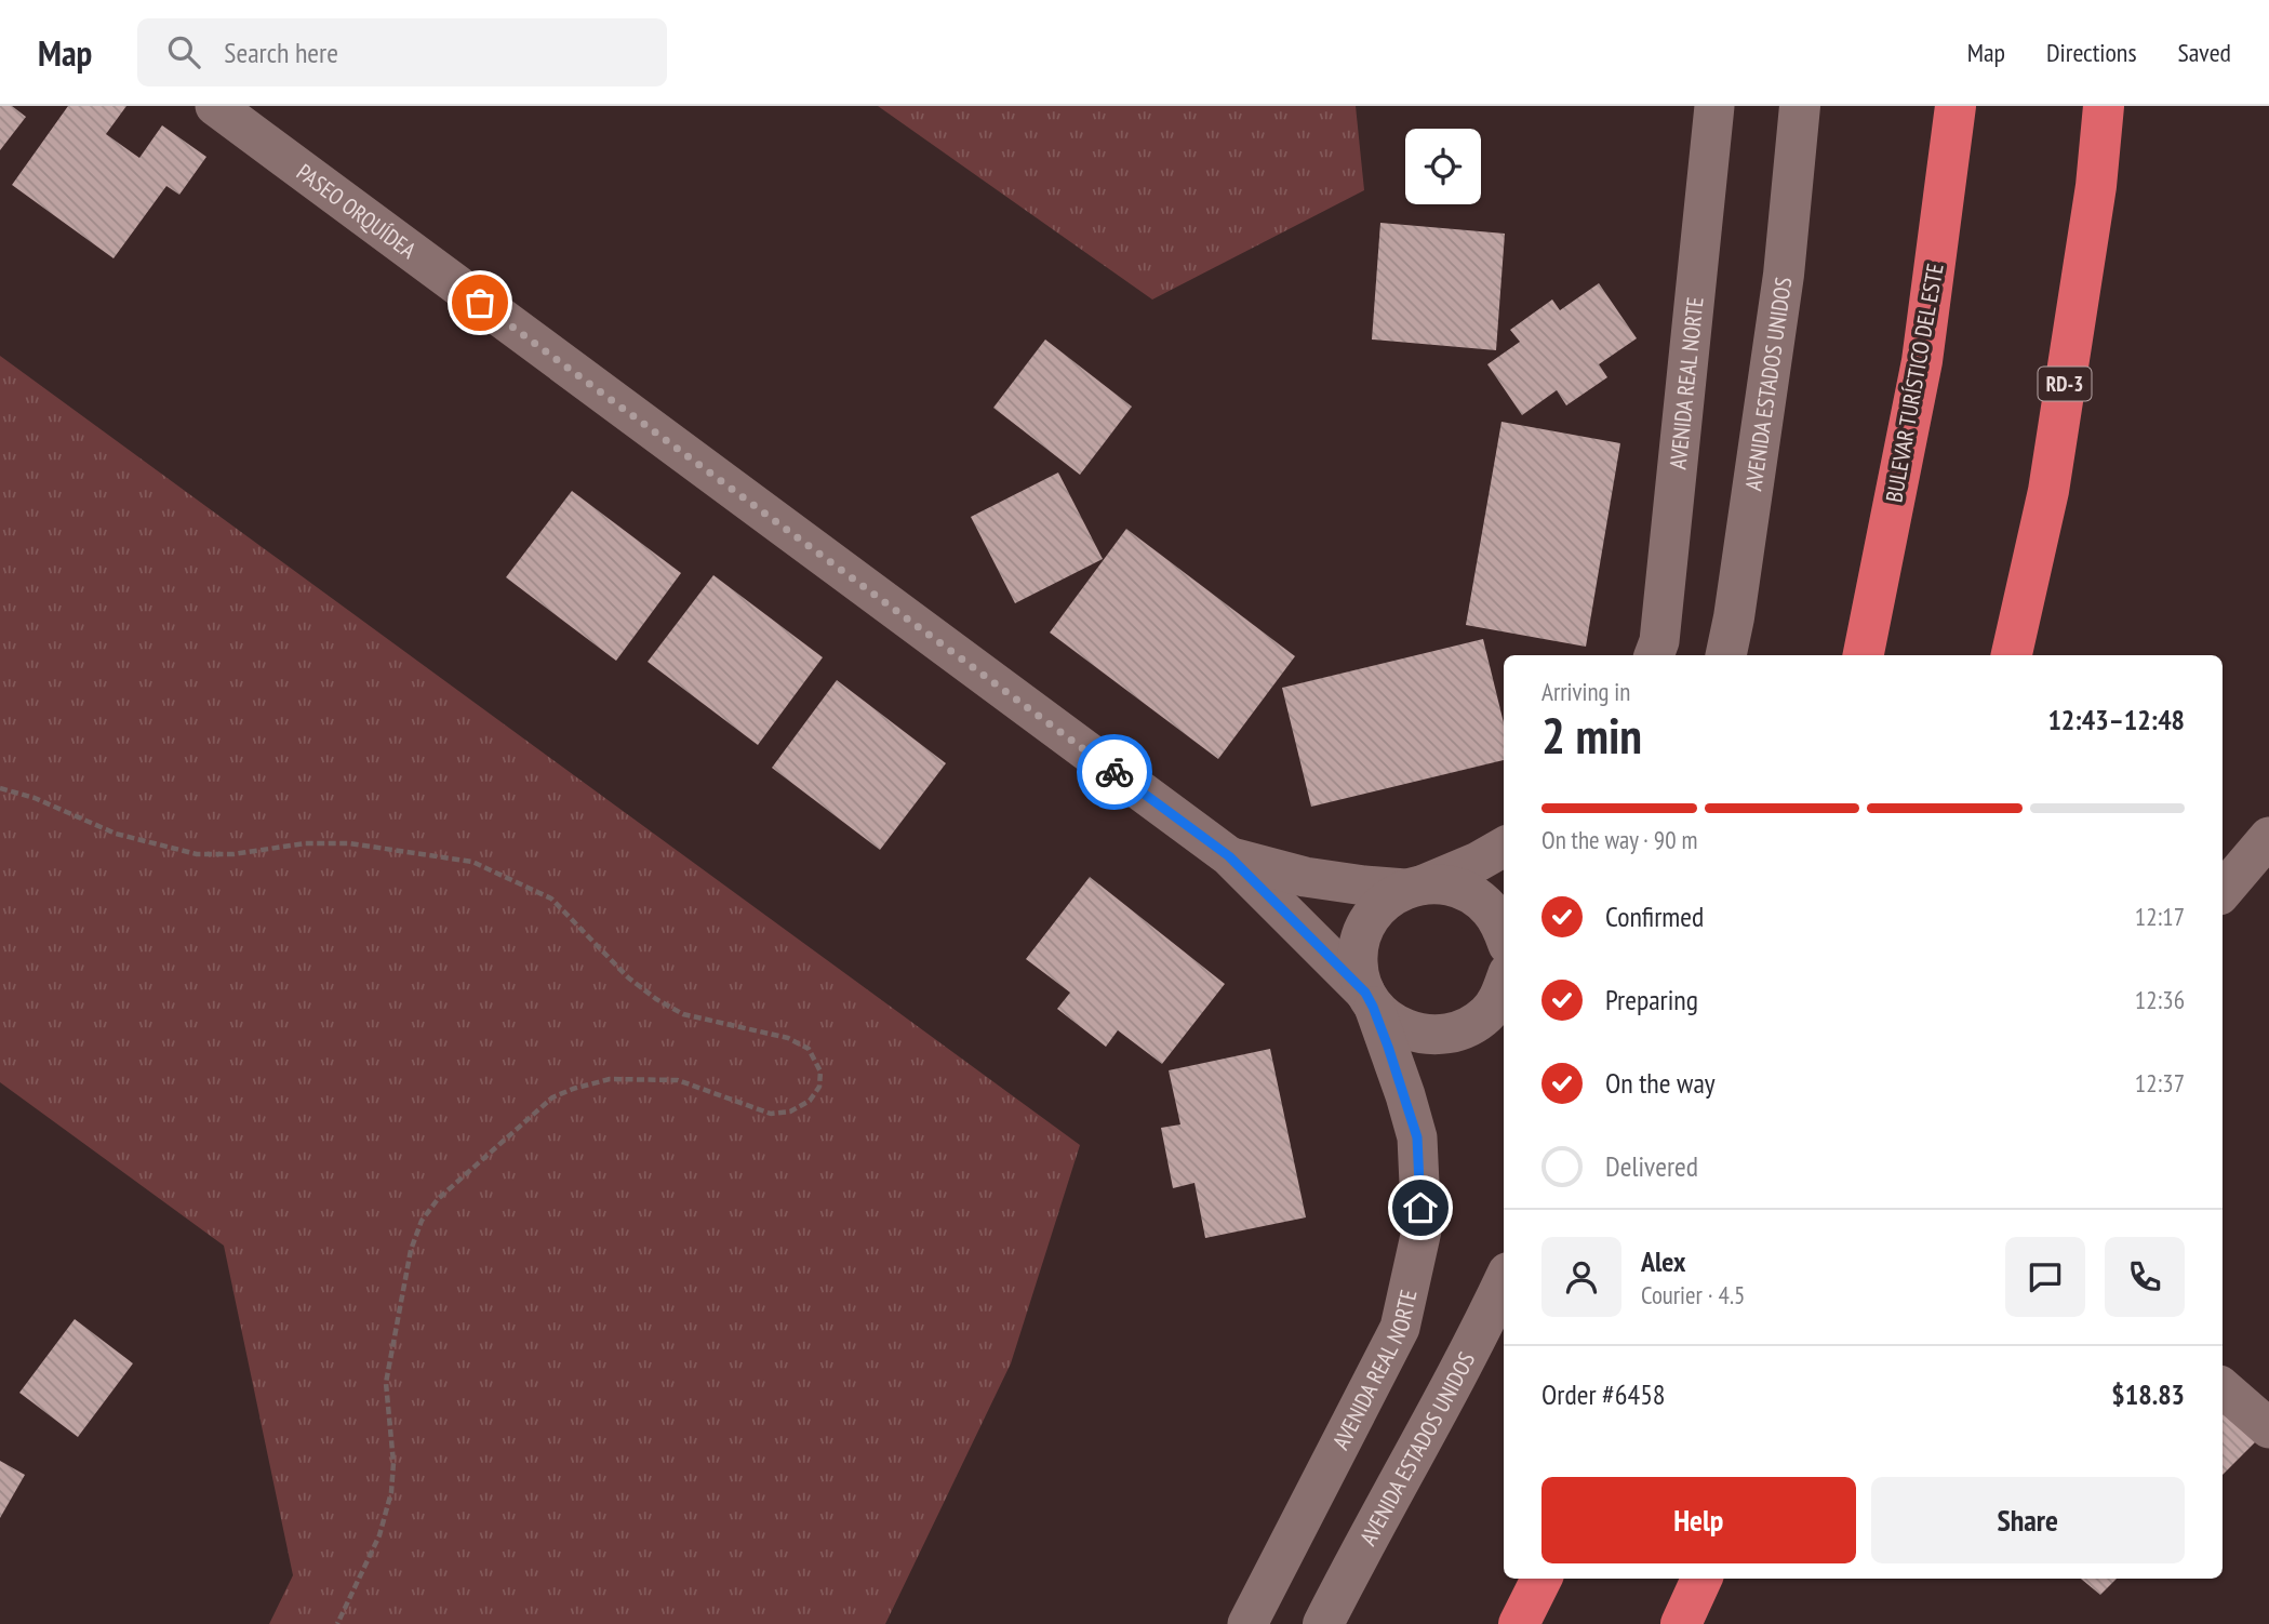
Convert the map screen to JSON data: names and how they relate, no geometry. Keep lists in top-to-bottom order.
{
  "streets": {
    "highway": ["BULEVAR TURÍSTICO DEL ESTE", "RD-3"],
    "street": ["PASEO ORQUÍDEA", "AVENIDA REAL NORTE", "AVENIDA ESTADOS UNIDOS"]
  },
  "page": {
    "header": "Map",
    "search": "Search here",
    "nav": ["Map", "Directions", "Saved"],
    "heading": ["2 min", "Arriving in", "12:43–12:48"],
    "panel": [
      "Alex",
      "Courier · 4.5",
      "Order #6458",
      "$18.83"
    ],
    "bar": "On the way · 90 m",
    "list": [
      ["Confirmed", "12:17"],
      ["Preparing", "12:36"],
      ["On the way", "12:37"],
      "Delivered"
    ],
    "buttons": ["Help", "Share"]
  }
}
